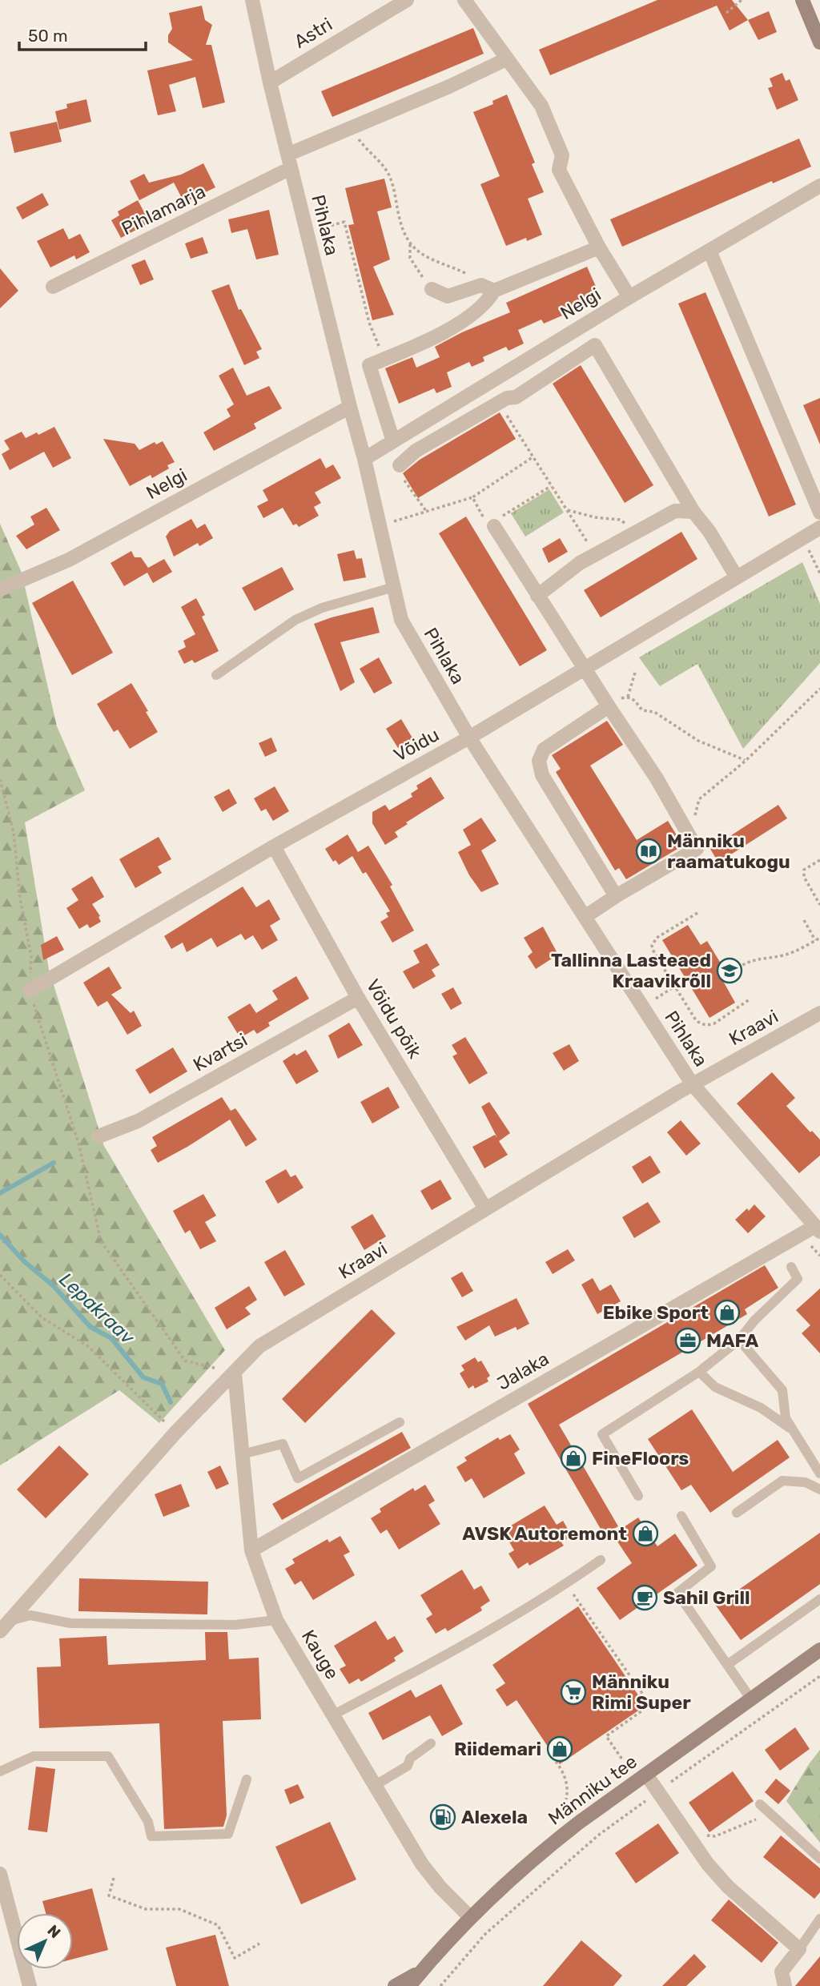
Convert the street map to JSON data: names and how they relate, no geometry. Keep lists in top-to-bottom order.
{
  "streets": {
    "street": [
      "Astri",
      "Pihlamarja",
      "Pihlaka",
      "Nelgi",
      "Võidu",
      "Võidu põik",
      "Kraavi",
      "Kvartsi",
      "Jalaka",
      "Kauge",
      "Männiku tee"
    ]
  },
  "crossings": [
    ["Astri", "Pihlaka"],
    ["Pihlamarja", "Pihlaka"],
    ["Pihlaka", "Nelgi"],
    ["Pihlaka", "Võidu"],
    ["Pihlaka", "Kraavi"],
    ["Pihlaka", "Jalaka"],
    ["Võidu", "Võidu põik"],
    ["Võidu põik", "Kraavi"],
    ["Võidu põik", "Kvartsi"],
    ["Kraavi", "Kauge"],
    ["Jalaka", "Kauge"],
    ["Kauge", "Männiku tee"]
  ],
  "water": ["Lepakraav"],
  "places": {
    "library": ["Männiku raamatukogu"],
    "school or university": ["Tallinna Lasteaed Kraavikrõll"],
    "shop": [
      "Ebike Sport",
      "FineFloors",
      "AVSK Autoremont",
      "Riidemari"
    ],
    "office": ["MAFA"],
    "cafe": ["Sahil Grill"],
    "supermarket": ["Männiku Rimi Super"],
    "fuel station": ["Alexela"]
  },
  "scale_bar": "50 m",
  "north": "top right"
}
